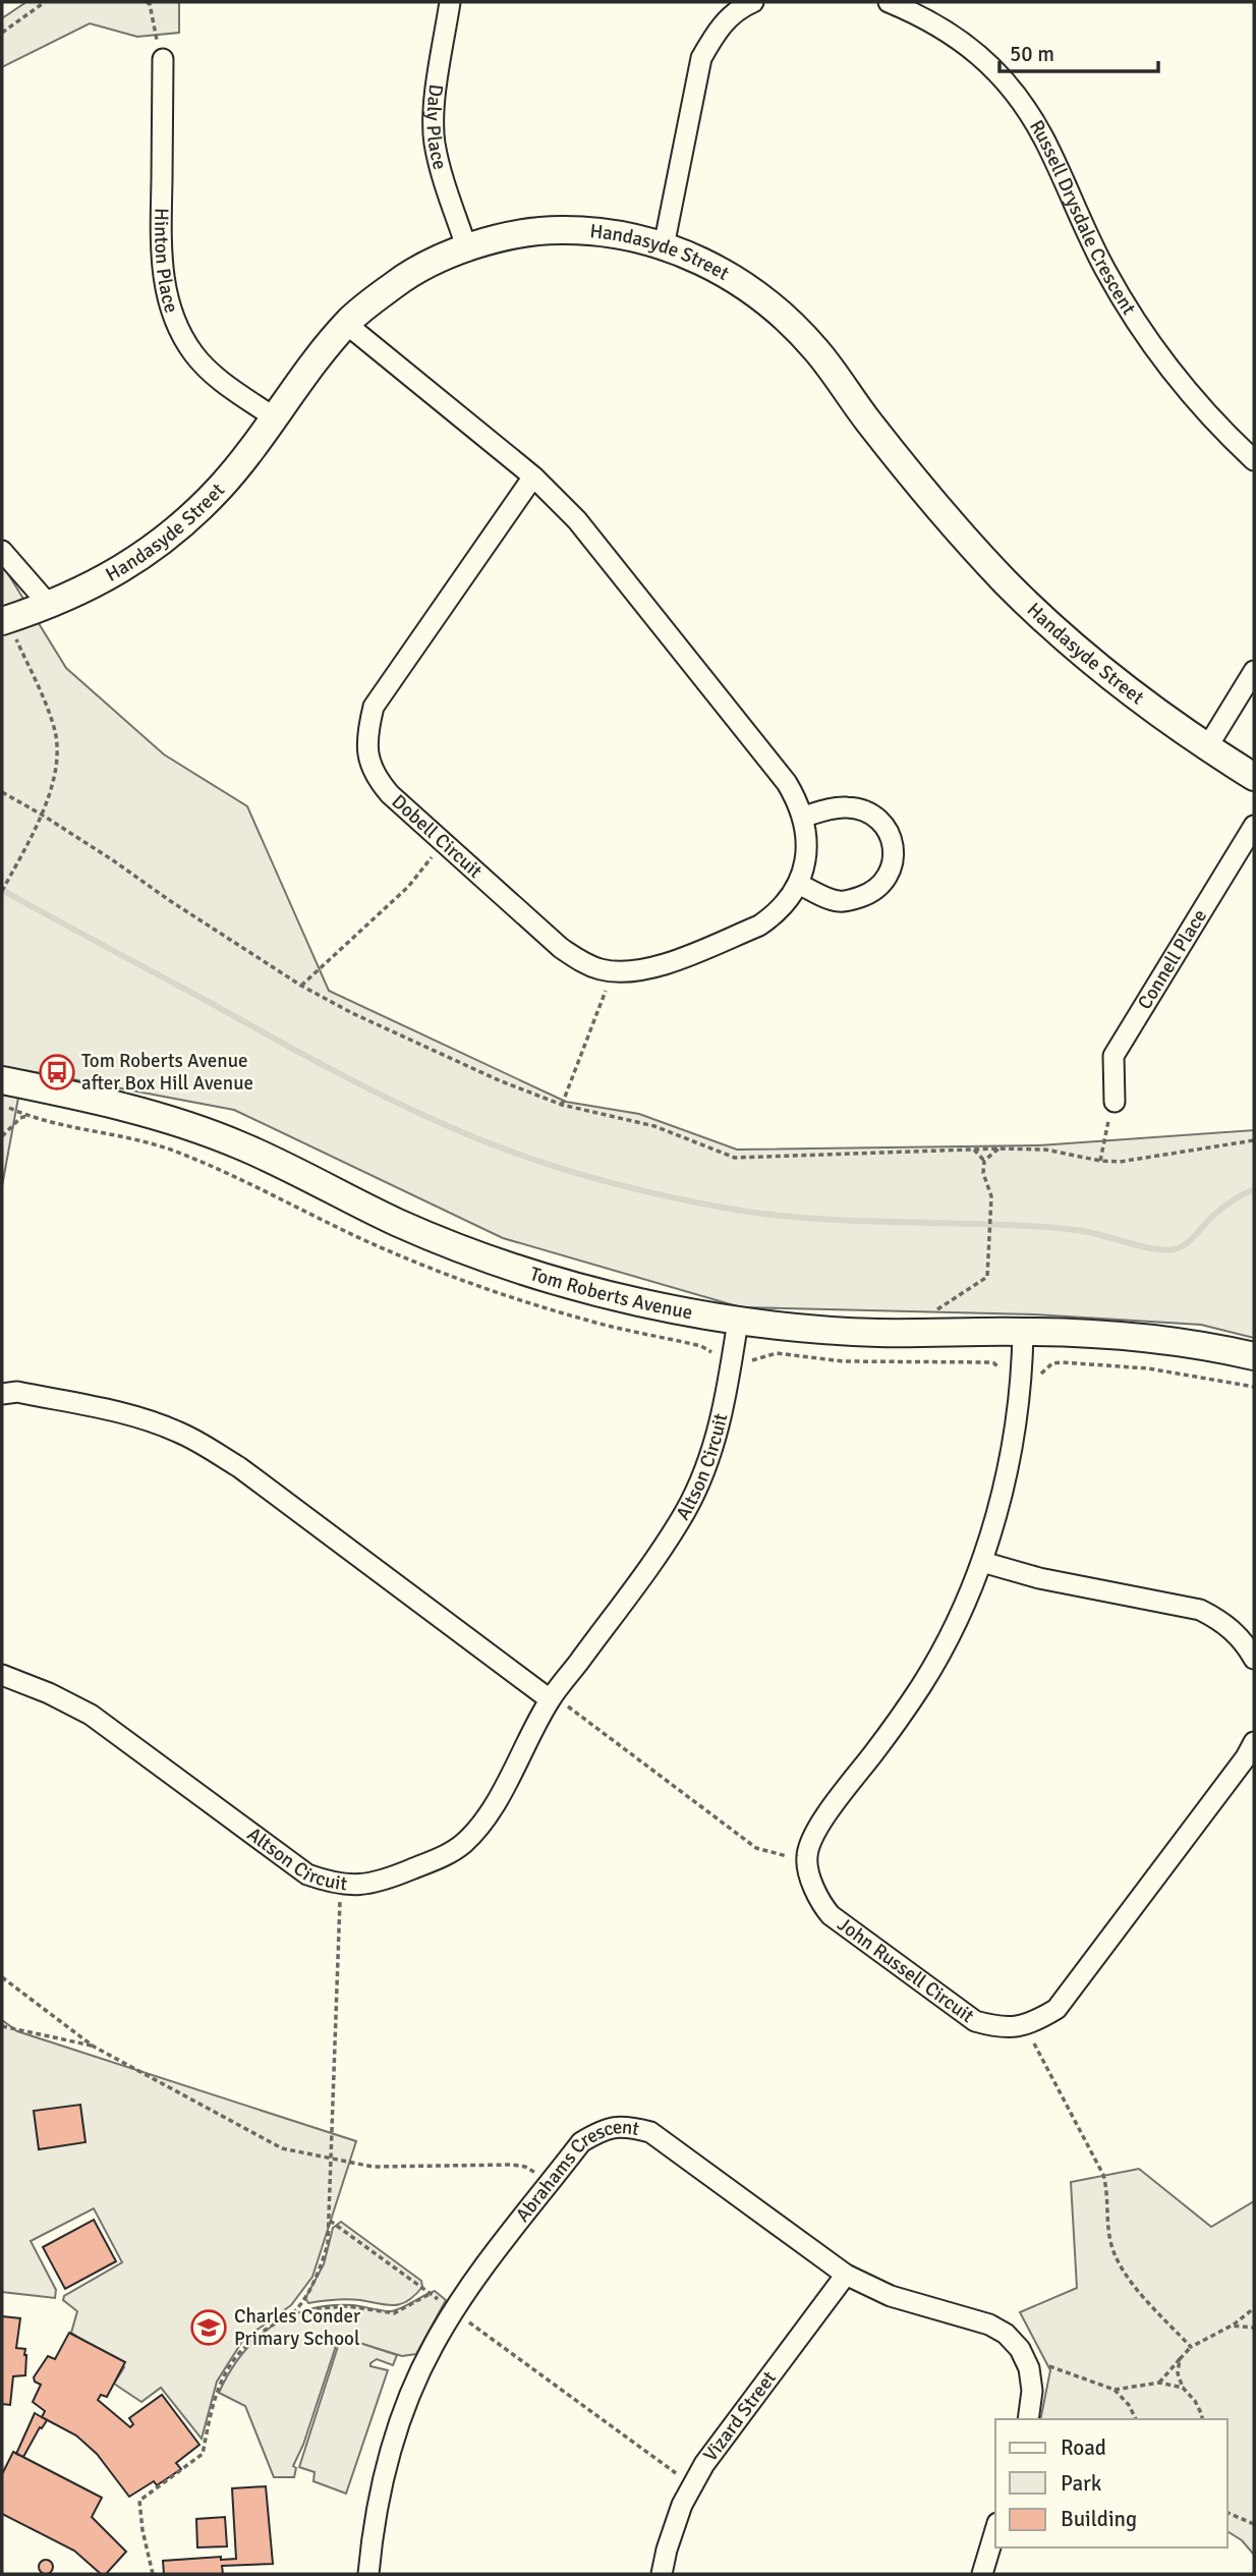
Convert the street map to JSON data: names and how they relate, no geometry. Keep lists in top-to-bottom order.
{
  "streets": {
    "street": [
      "Daly Place",
      "Russell Drysdale Crescent",
      "Handasyde Street",
      "Hinton Place",
      "Dobell Circuit",
      "Connell Place",
      "Tom Roberts Avenue",
      "Altson Circuit",
      "John Russell Circuit",
      "Abrahams Crescent",
      "Vizard Street"
    ]
  },
  "crossings": [
    ["Daly Place", "Handasyde Street"],
    ["Handasyde Street", "Hinton Place"],
    ["Handasyde Street", "Dobell Circuit"],
    ["Tom Roberts Avenue", "Altson Circuit"],
    ["Abrahams Crescent", "Vizard Street"]
  ],
  "places": {
    "bus stop": ["Tom Roberts Avenue after Box Hill Avenue"],
    "school or university": ["Charles Conder Primary School"]
  },
  "legend": ["Road", "Park", "Building"],
  "scale_bar": "50 m"
}
